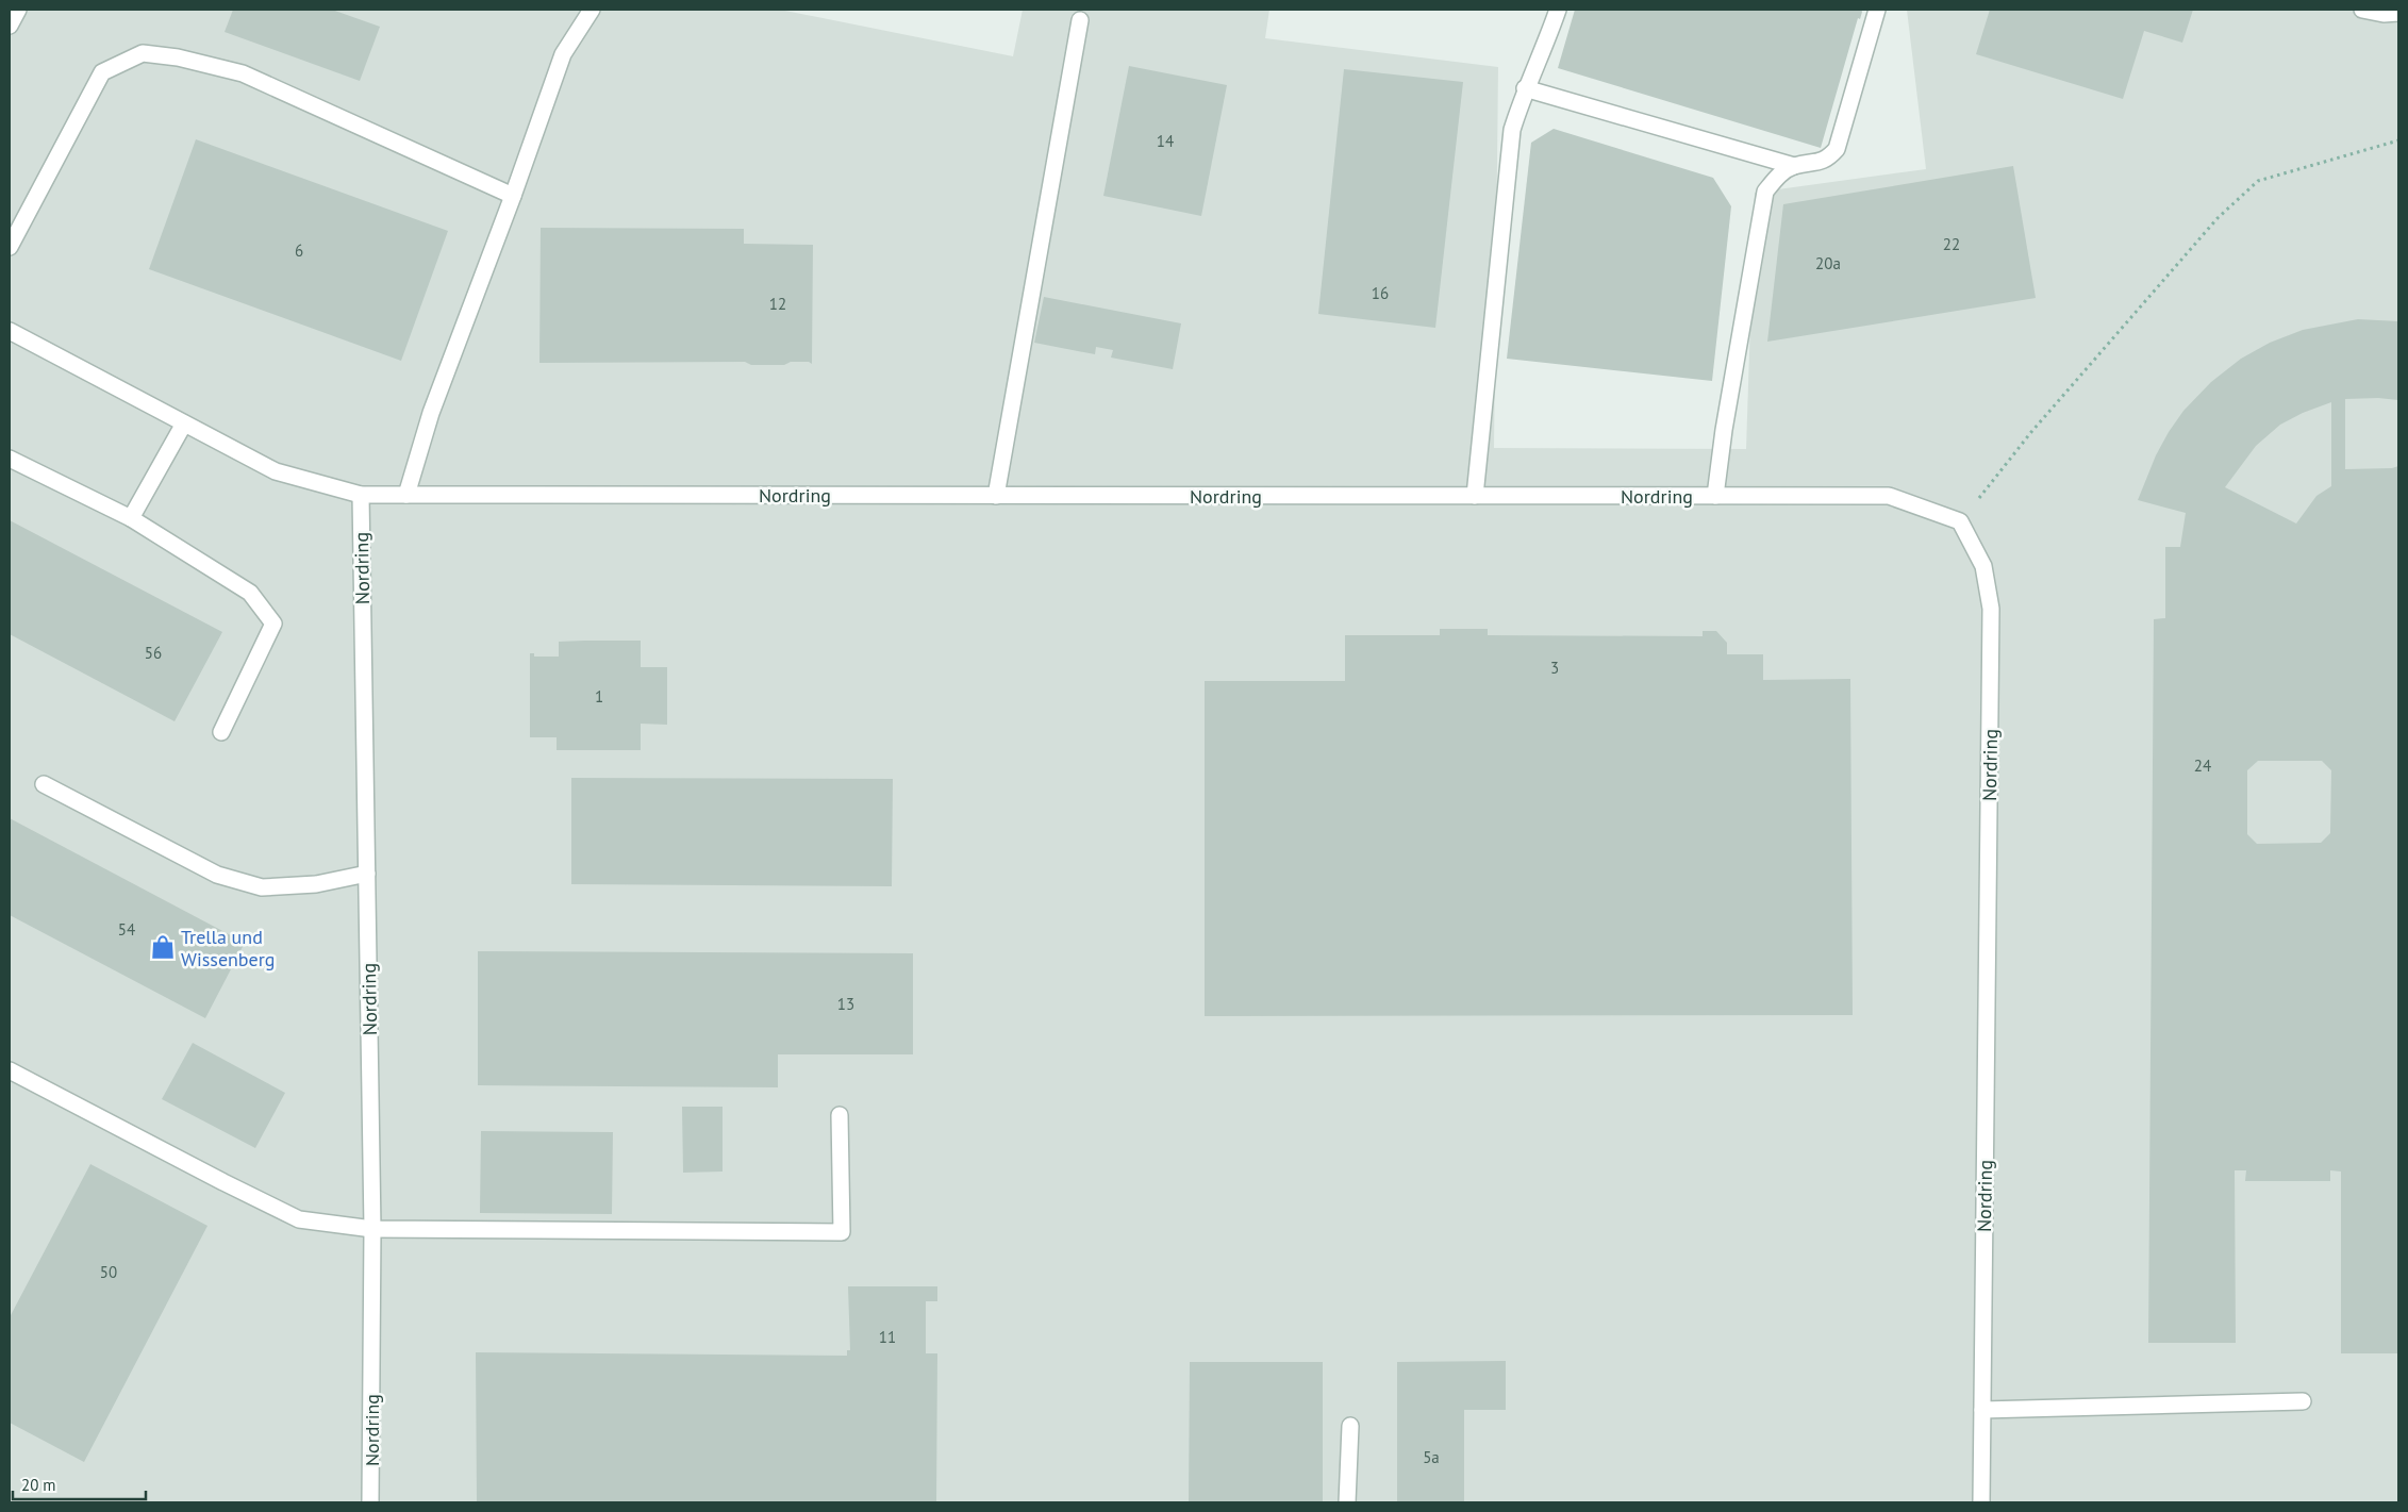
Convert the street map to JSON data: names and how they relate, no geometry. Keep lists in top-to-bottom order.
{
  "streets": {
    "street": ["Nordring"]
  },
  "places": {
    "shop": ["Trella und Wissenberg"]
  },
  "house_numbers": [
    "14",
    "22",
    "6",
    "20a",
    "16",
    "12",
    "56",
    "3",
    "1",
    "24",
    "54",
    "13",
    "50",
    "11",
    "5a"
  ],
  "scale_bar": "20 m"
}
